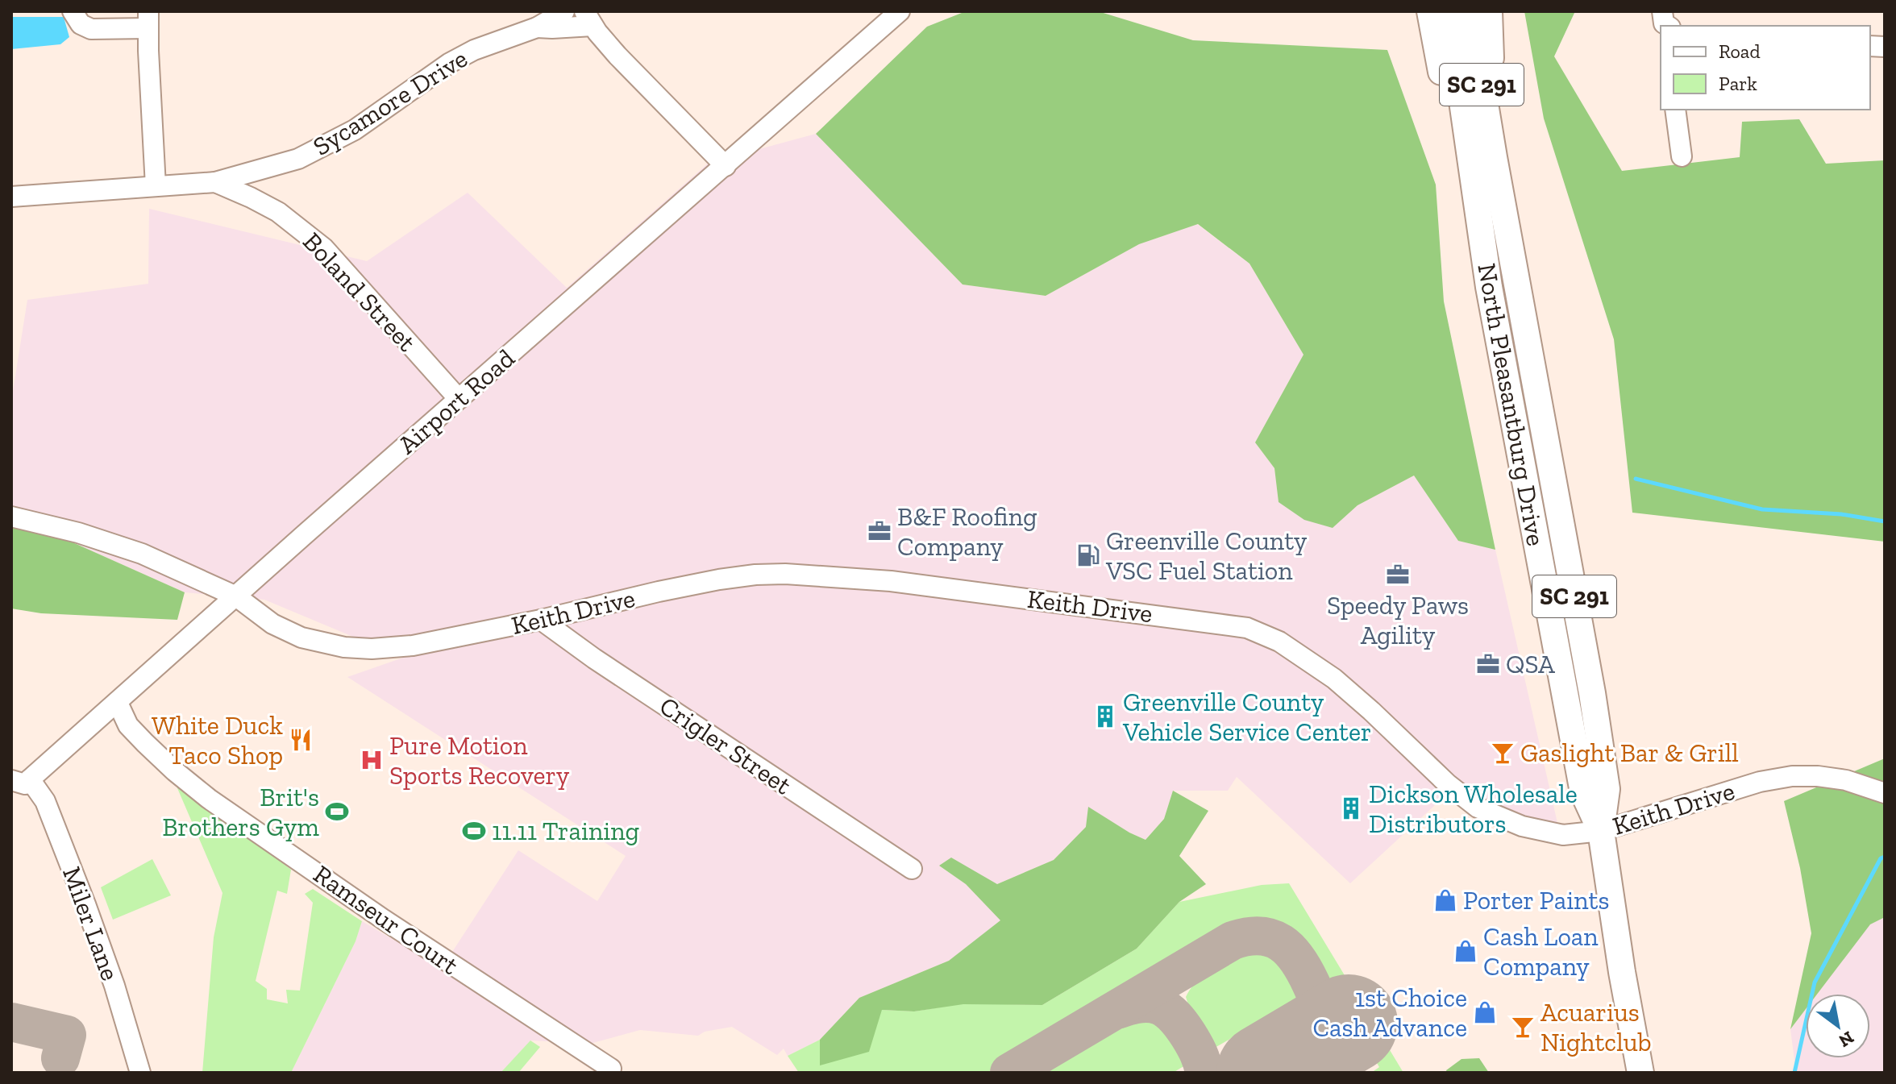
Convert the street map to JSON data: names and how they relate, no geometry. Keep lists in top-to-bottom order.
{
  "streets": {
    "main road": ["SC 291", "North Pleasantburg Drive"],
    "street": [
      "Sycamore Drive",
      "Boland Street",
      "Airport Road",
      "Keith Drive",
      "Crigler Street",
      "Ramseur Court",
      "Miler Lane"
    ]
  },
  "crossings": [
    ["Sycamore Drive", "Boland Street"],
    ["Boland Street", "Airport Road"],
    ["Airport Road", "Keith Drive"],
    ["Airport Road", "Ramseur Court"],
    ["Airport Road", "Miler Lane"],
    ["North Pleasantburg Drive", "Keith Drive"],
    ["Keith Drive", "Crigler Street"]
  ],
  "places": {
    "office": ["B&F Roofing Company", "Speedy Paws Agility", "QSA"],
    "fuel station": ["Greenville County VSC Fuel Station"],
    "building": ["Greenville County Vehicle Service Center", "Dickson Wholesale Distributors"],
    "restaurant": ["White Duck Taco Shop"],
    "bar": ["Gaslight Bar & Grill", "Acuarius Nightclub"],
    "hospital": ["Pure Motion Sports Recovery"],
    "sports": ["Brit's Brothers Gym", "11.11 Training"],
    "shop": ["Porter Paints", "Cash Loan Company", "1st Choice Cash Advance"]
  },
  "legend": ["Road", "Park"],
  "north": "bottom right"
}
